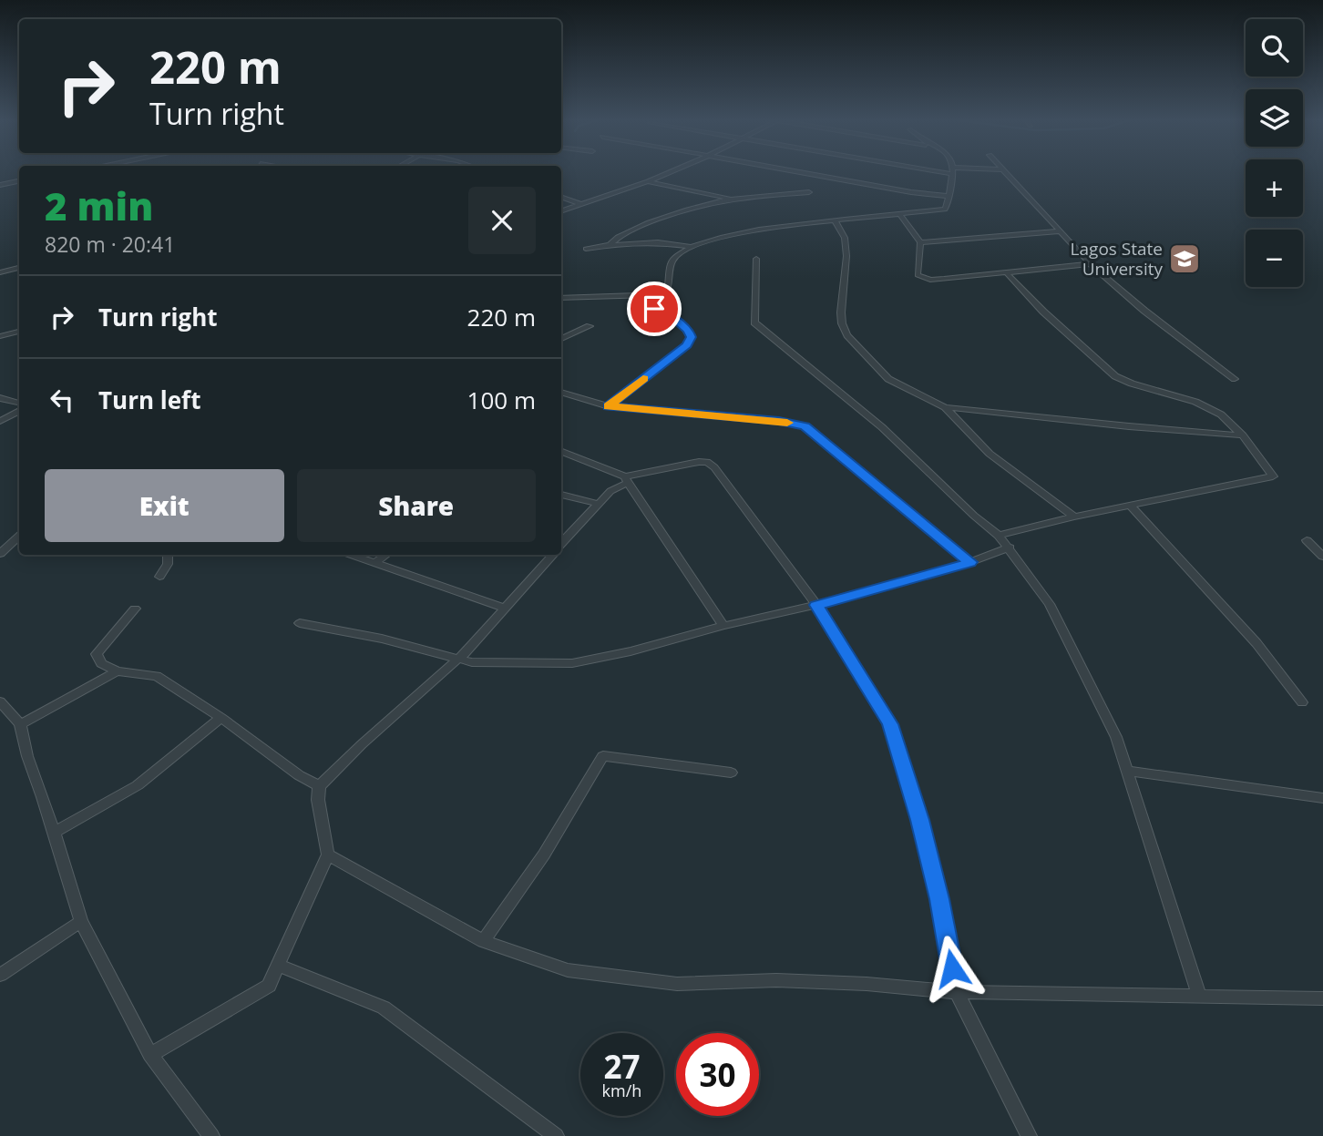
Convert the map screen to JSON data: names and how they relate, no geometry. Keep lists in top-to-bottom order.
{
  "places": {
    "school or university": ["Lagos State University"]
  },
  "page": {
    "map_buttons": ["+", "−"],
    "turn": ["220 m", "Turn right"],
    "heading": ["2 min", "820 m · 20:41"],
    "list": [
      {
        "name": "Turn right",
        "value": "220 m"
      },
      {
        "name": "Turn left",
        "value": "100 m"
      }
    ],
    "buttons": ["Exit", "Share"],
    "speed": "27 km/h",
    "limit": "30"
  }
}
